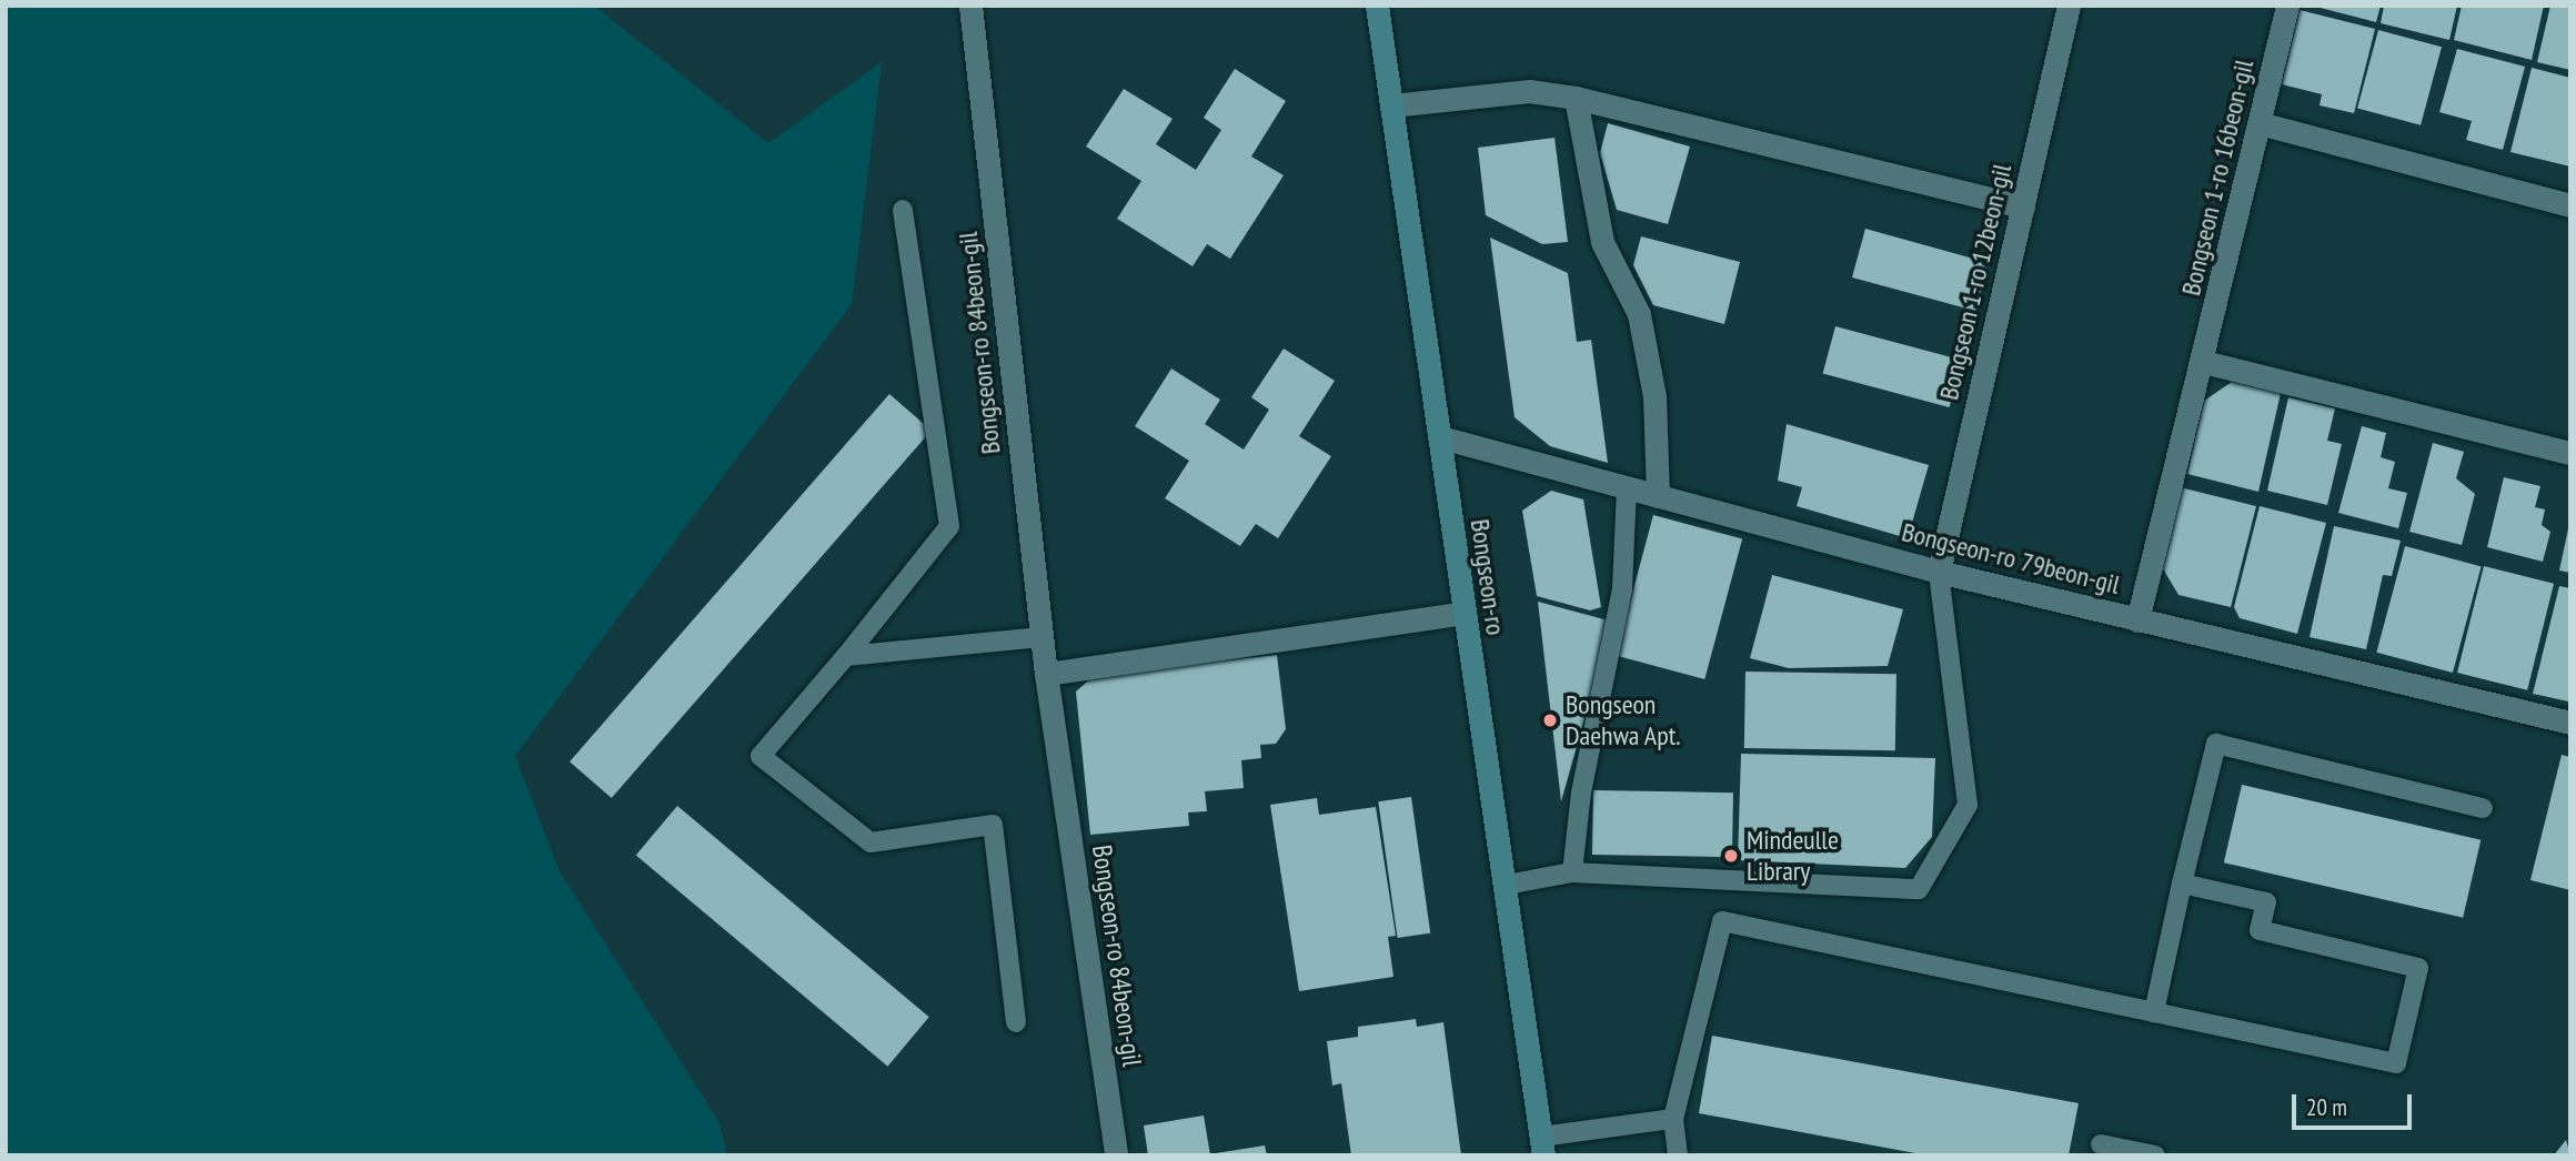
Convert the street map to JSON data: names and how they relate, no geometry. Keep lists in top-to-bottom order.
{
  "streets": {
    "main road": ["Bongseon-ro"],
    "street": [
      "Bongseon 1-ro 16beon-gil",
      "Bongseon 1-ro 12beon-gil",
      "Bongseon-ro 84beon-gil",
      "Bongseon-ro 79beon-gil"
    ]
  },
  "crossings": [
    ["Bongseon 1-ro 16beon-gil", "Bongseon-ro 79beon-gil"],
    ["Bongseon 1-ro 12beon-gil", "Bongseon-ro 79beon-gil"],
    ["Bongseon-ro 79beon-gil", "Bongseon-ro"]
  ],
  "places": ["Bongseon Daehwa Apt.", "Mindeulle Library"],
  "scale_bar": "20 m"
}
